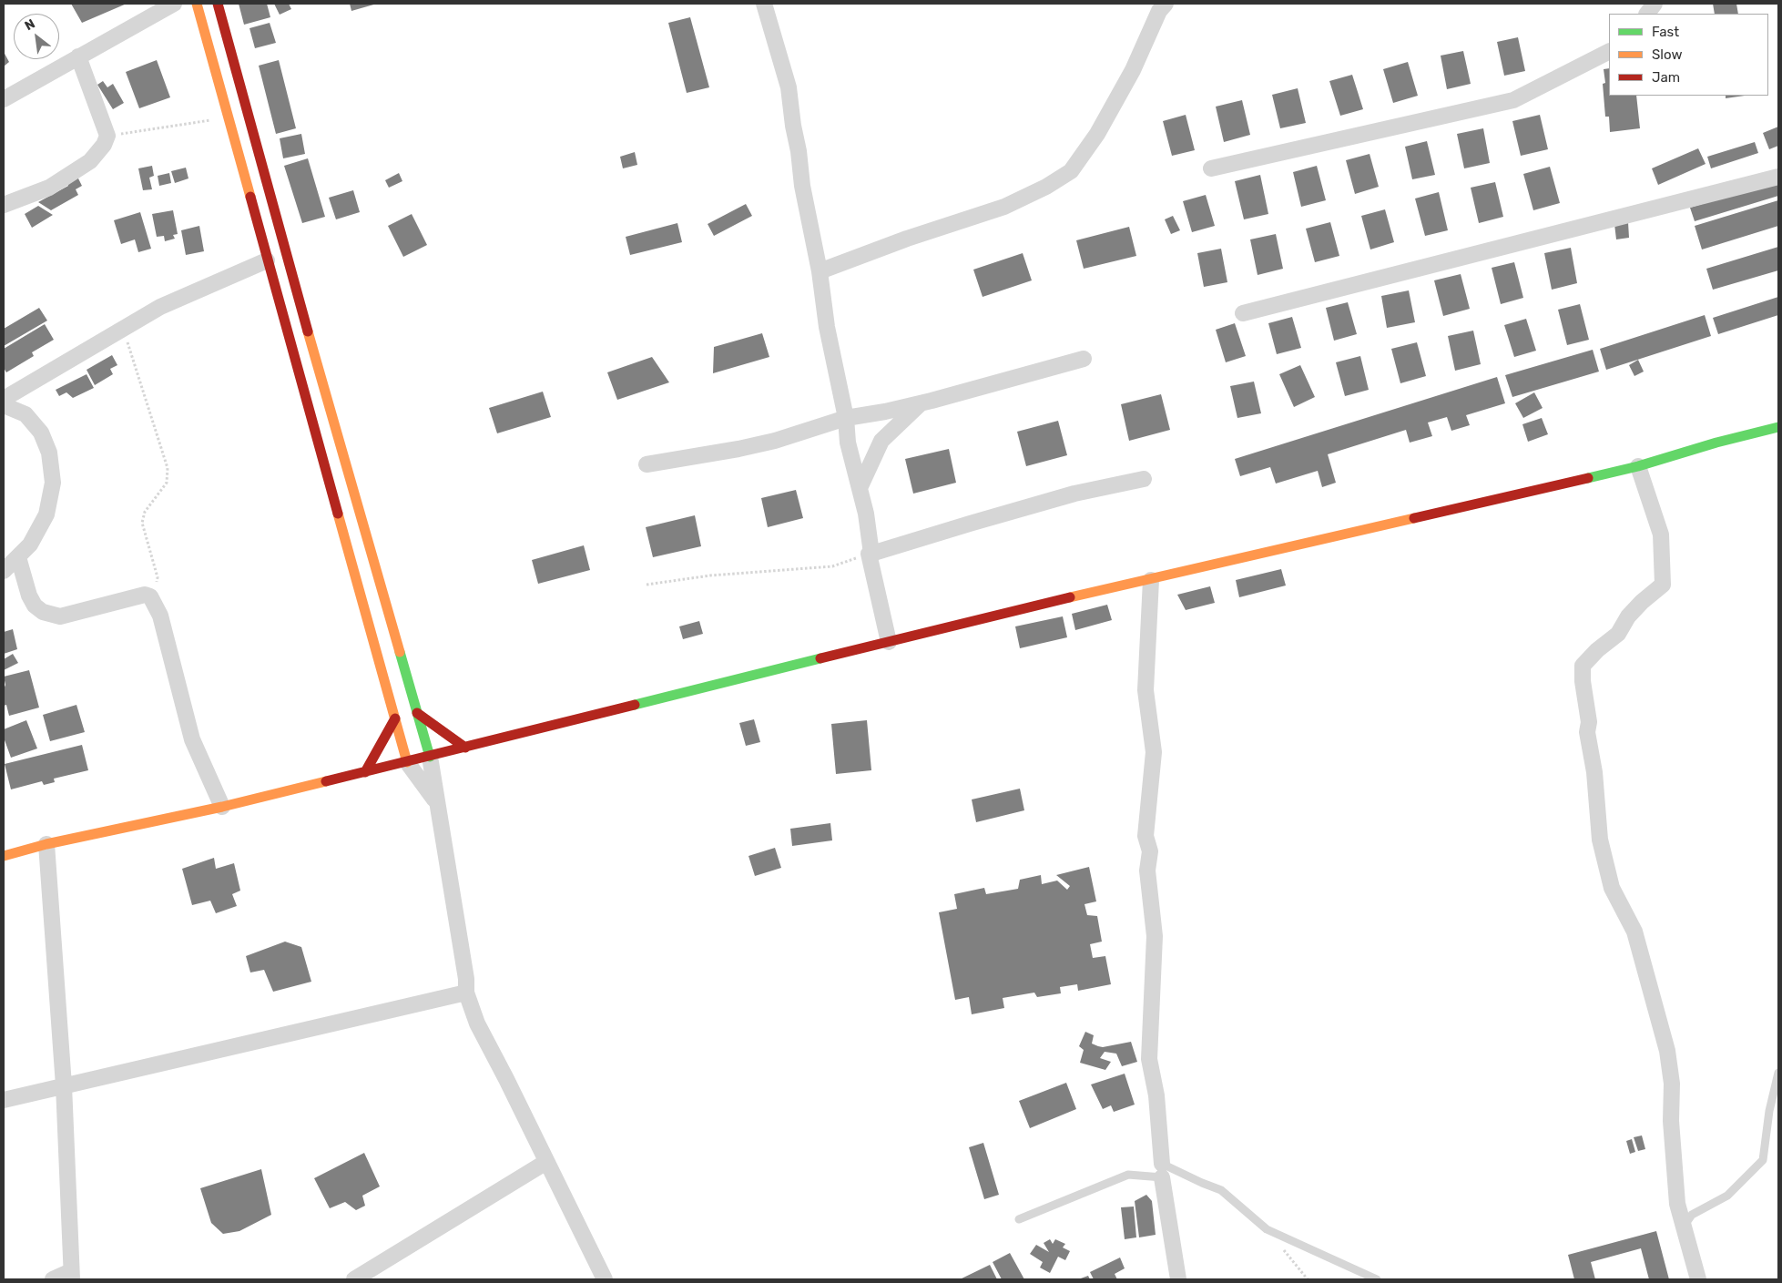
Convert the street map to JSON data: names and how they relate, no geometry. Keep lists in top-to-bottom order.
{
  "legend": ["Fast", "Slow", "Jam"],
  "north": "top left"
}
